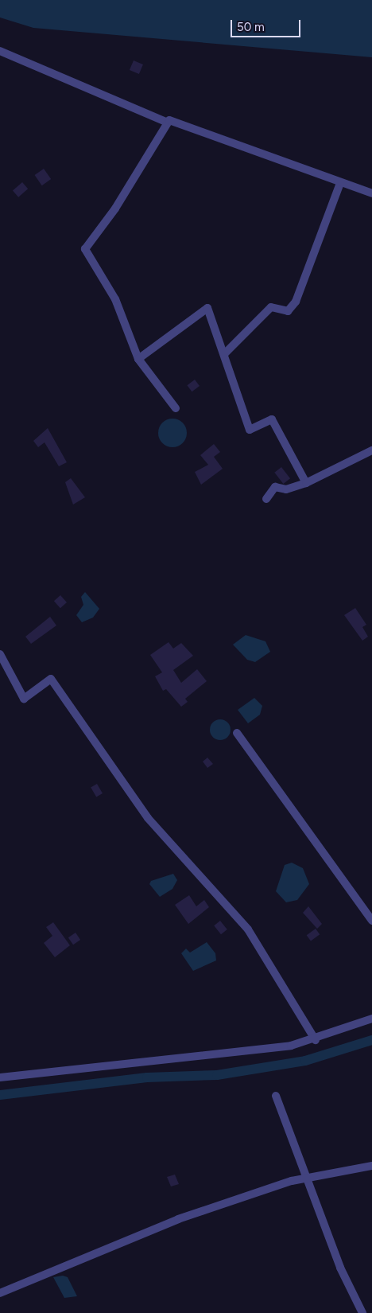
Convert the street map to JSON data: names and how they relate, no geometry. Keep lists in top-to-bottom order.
{
  "scale_bar": "50 m"
}
